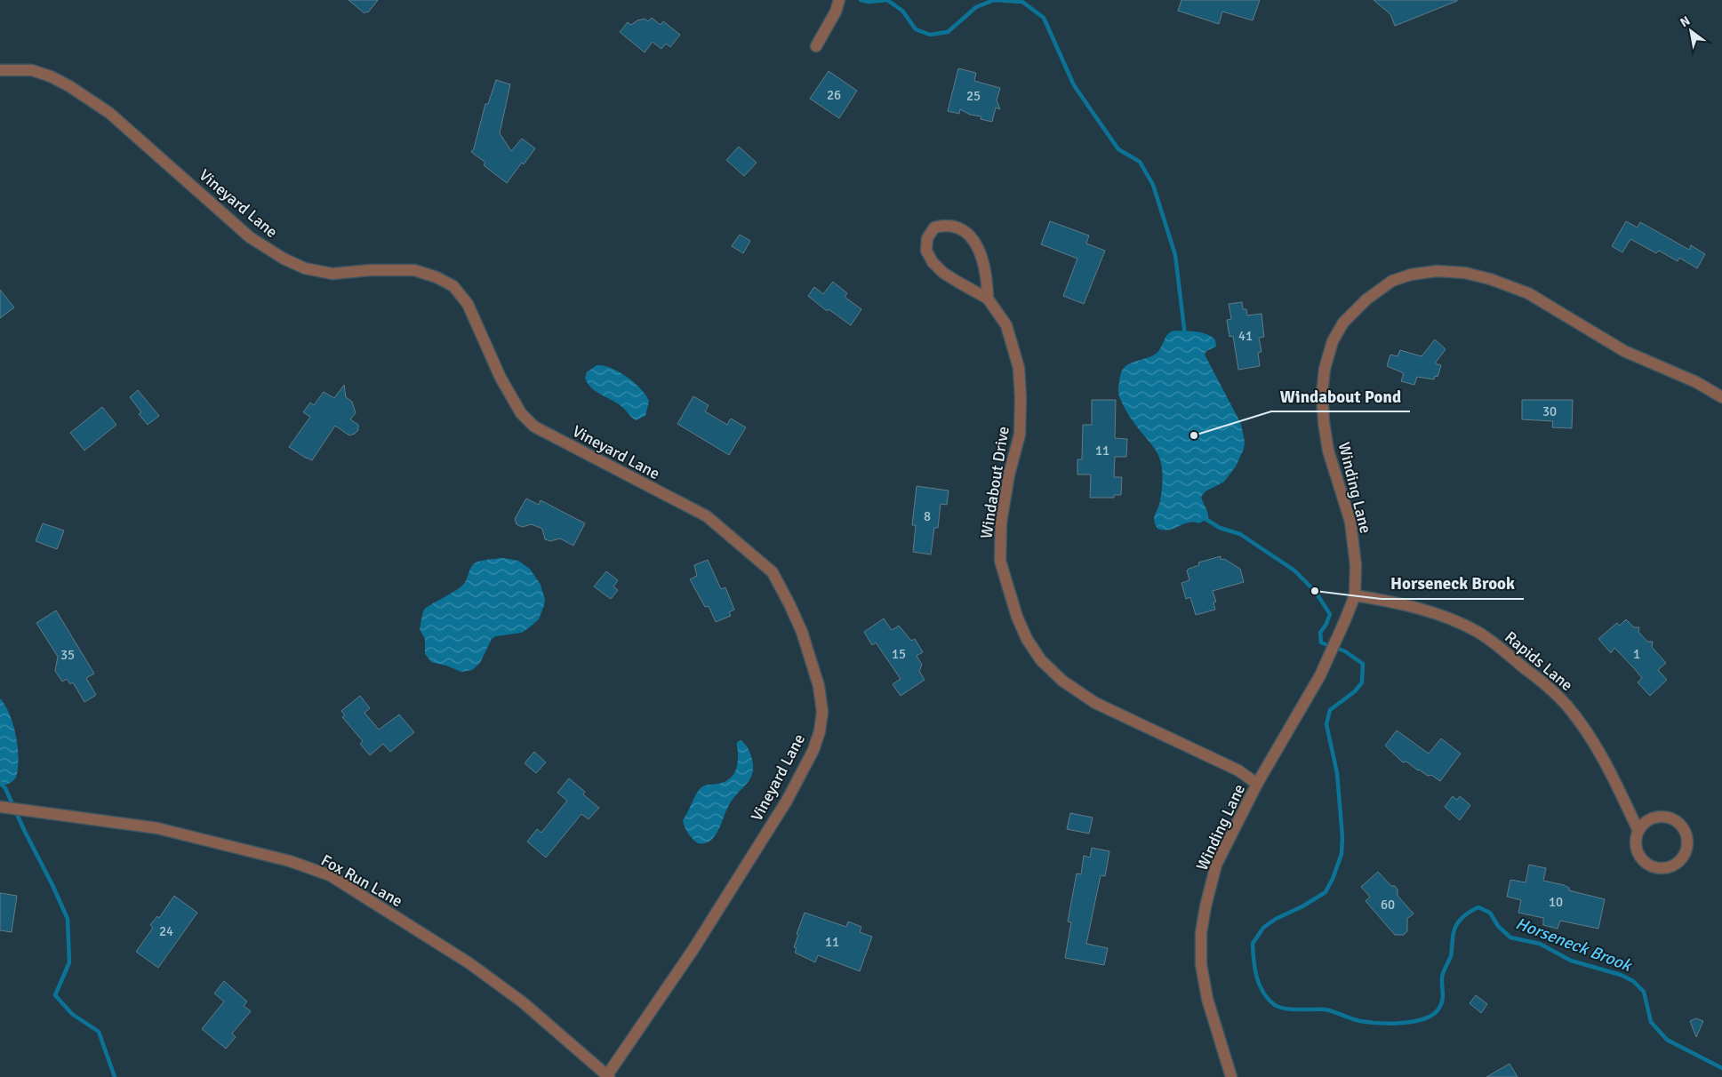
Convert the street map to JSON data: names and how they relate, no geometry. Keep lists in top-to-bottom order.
{
  "streets": {
    "street": [
      "Vineyard Lane",
      "Windabout Drive",
      "Winding Lane",
      "Rapids Lane",
      "Fox Run Lane"
    ]
  },
  "crossings": [
    ["Vineyard Lane", "Fox Run Lane"],
    ["Windabout Drive", "Winding Lane"],
    ["Winding Lane", "Rapids Lane"]
  ],
  "water": ["Horseneck Brook"],
  "places": ["Windabout Pond", "Horseneck Brook"],
  "house_numbers": [
    "26",
    "25",
    "41",
    "30",
    "11",
    "8",
    "15",
    "1",
    "35",
    "10",
    "60",
    "24",
    "11"
  ],
  "north": "top left"
}
